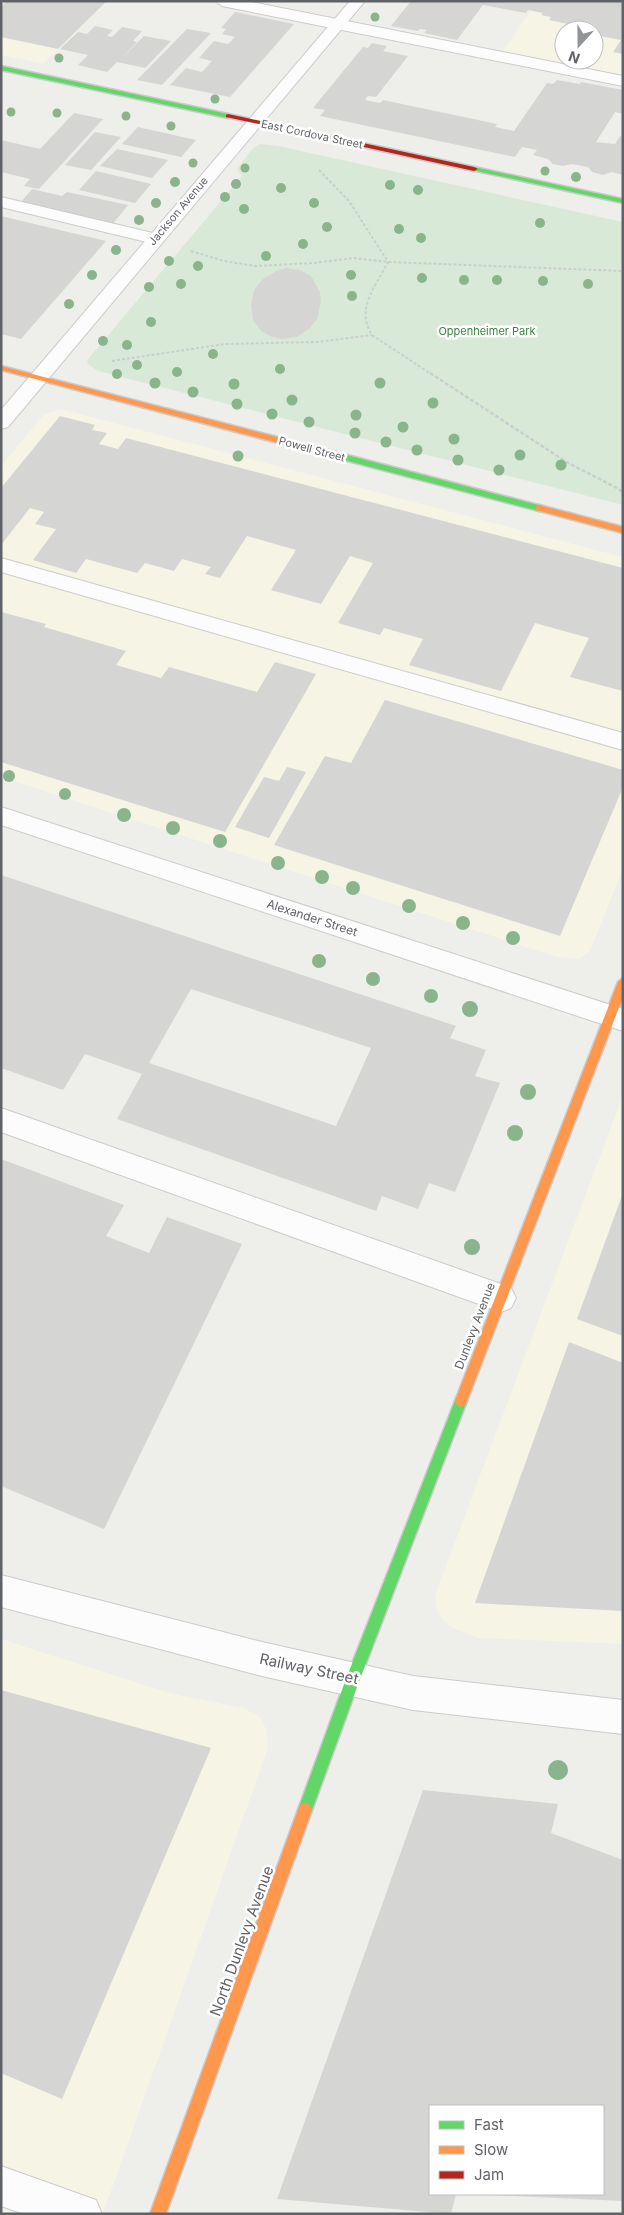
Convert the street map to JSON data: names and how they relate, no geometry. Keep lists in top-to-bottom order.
{
  "streets": {
    "main road": [
      "East Cordova Street",
      "Powell Street",
      "Dunlevy Avenue",
      "North Dunlevy Avenue"
    ],
    "street": ["Jackson Avenue", "Alexander Street", "Railway Street"]
  },
  "crossings": [
    ["East Cordova Street", "Jackson Avenue"],
    ["Jackson Avenue", "Powell Street"],
    ["Alexander Street", "Dunlevy Avenue"],
    ["Dunlevy Avenue", "Railway Street"],
    ["Dunlevy Avenue", "North Dunlevy Avenue"],
    ["Railway Street", "North Dunlevy Avenue"]
  ],
  "parks": ["Oppenheimer Park"],
  "legend": ["Fast", "Slow", "Jam"],
  "north": "bottom"
}
